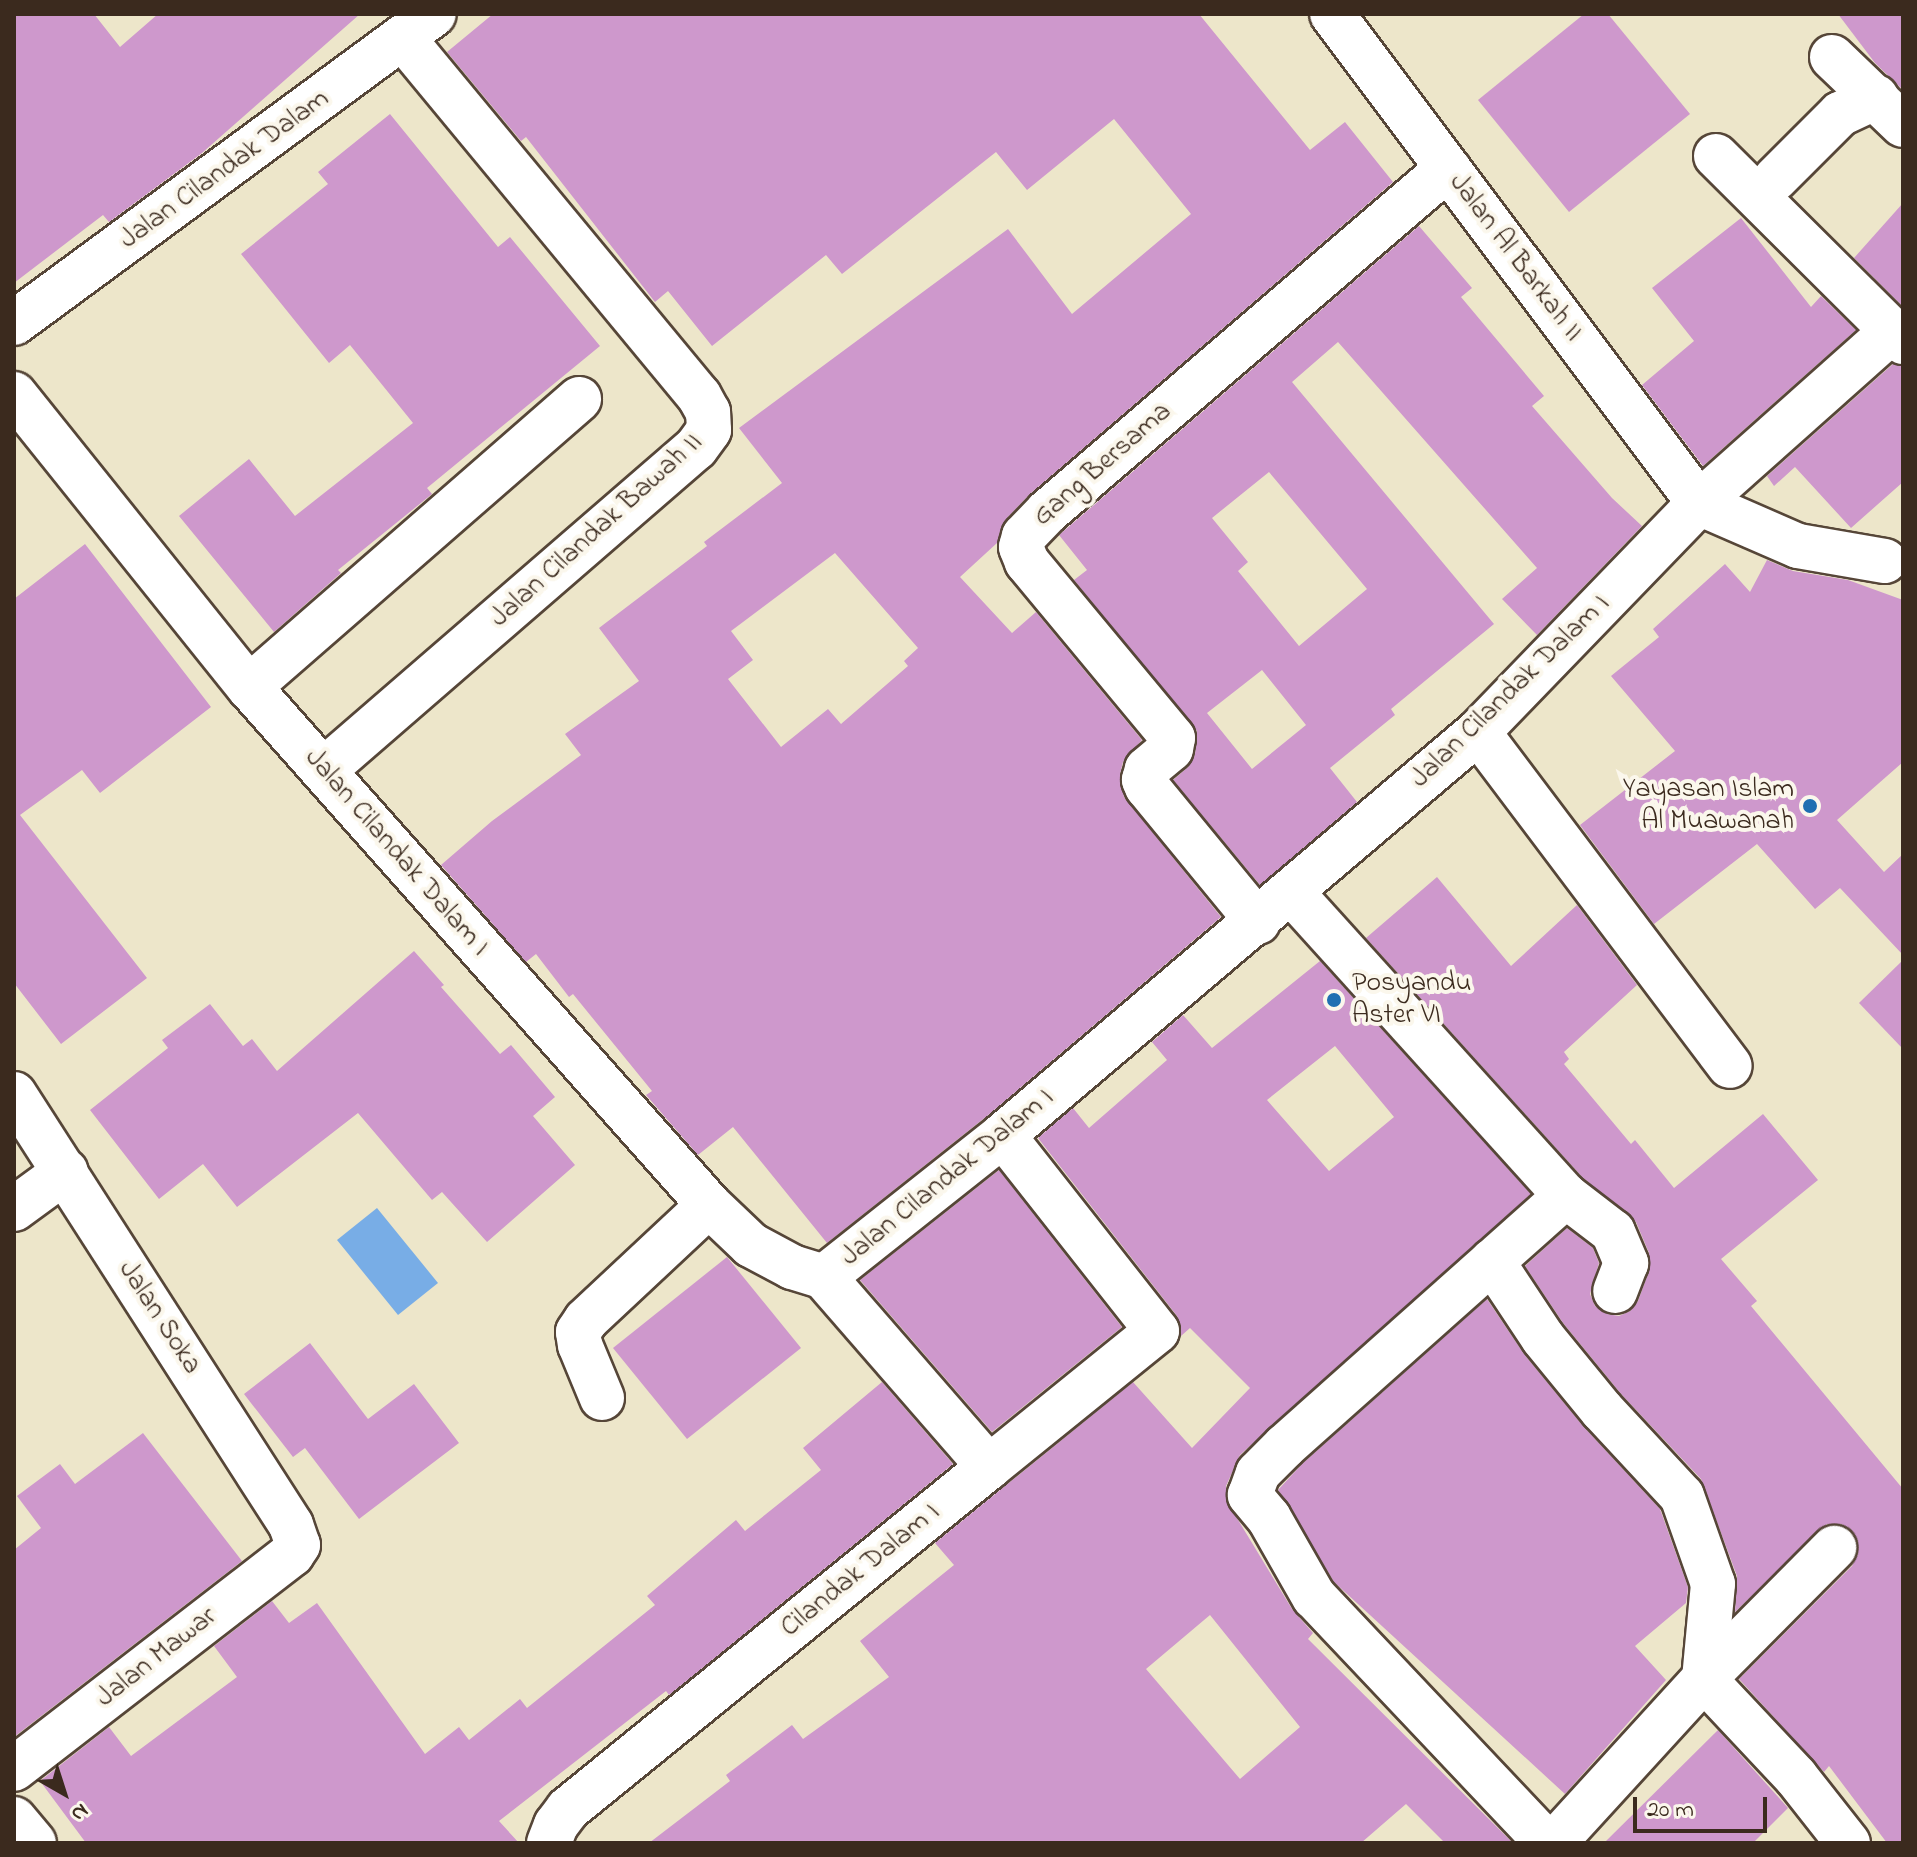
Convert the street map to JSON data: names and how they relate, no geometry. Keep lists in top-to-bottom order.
{
  "streets": {
    "street": [
      "Jalan Cilandak Dalam",
      "Jalan Al Barkah II",
      "Gang Bersama",
      "Jalan Cilandak Bawah II",
      "Jalan Cilandak Dalam I",
      "Jalan Soka",
      "Cilandak Dalam I",
      "Jalan Mawar"
    ]
  },
  "crossings": [
    ["Jalan Cilandak Dalam", "Jalan Cilandak Bawah II"],
    ["Jalan Al Barkah II", "Gang Bersama"],
    ["Jalan Al Barkah II", "Jalan Cilandak Dalam I"],
    ["Gang Bersama", "Jalan Cilandak Dalam I"],
    ["Jalan Cilandak Bawah II", "Jalan Cilandak Dalam I"],
    ["Jalan Cilandak Dalam I", "Cilandak Dalam I"],
    ["Jalan Soka", "Jalan Mawar"]
  ],
  "places": ["Yayasan Islam Al Muawanah", "Posyandu Aster VI"],
  "scale_bar": "20 m",
  "north": "bottom right"
}
